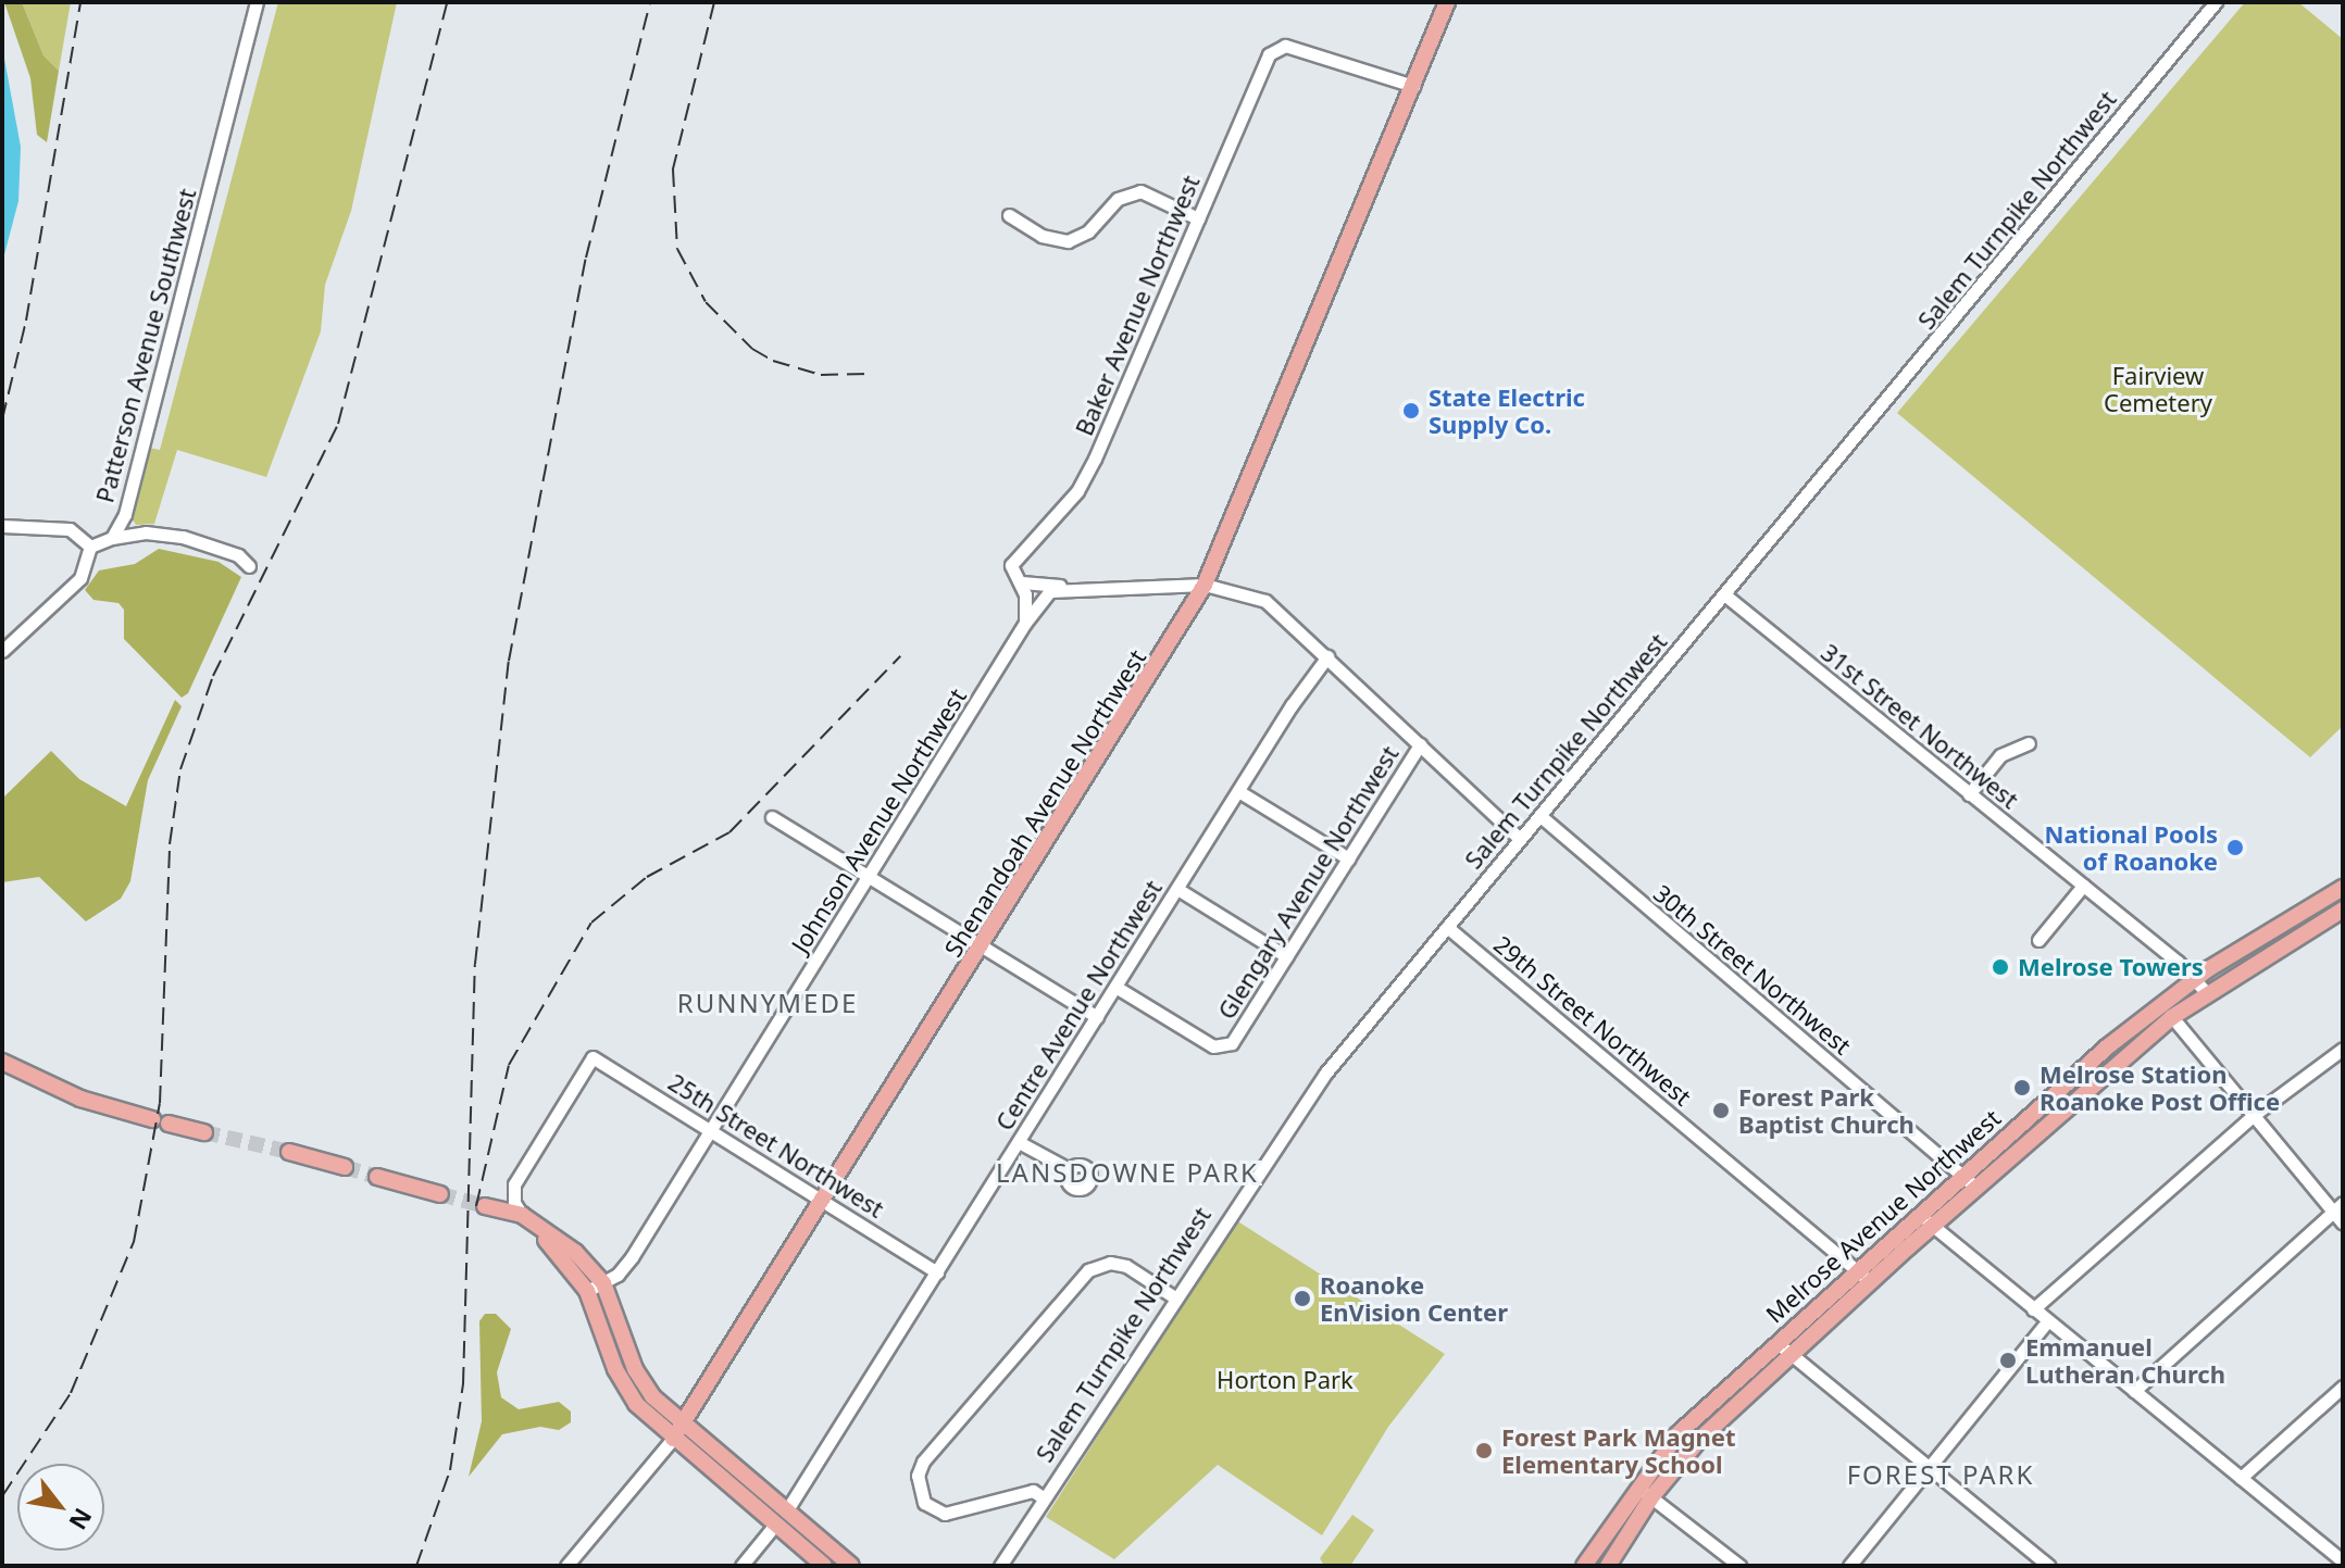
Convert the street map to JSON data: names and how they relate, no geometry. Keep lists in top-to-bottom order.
{
  "streets": {
    "main road": ["Shenandoah Avenue Northwest", "Melrose Avenue Northwest"],
    "street": [
      "Salem Turnpike Northwest",
      "Baker Avenue Northwest",
      "Patterson Avenue Southwest",
      "31st Street Northwest",
      "Johnson Avenue Northwest",
      "Glengary Avenue Northwest",
      "30th Street Northwest",
      "Centre Avenue Northwest",
      "29th Street Northwest",
      "25th Street Northwest"
    ]
  },
  "crossings": [
    ["Salem Turnpike Northwest", "31st Street Northwest"],
    ["Salem Turnpike Northwest", "30th Street Northwest"],
    ["Salem Turnpike Northwest", "29th Street Northwest"],
    ["Baker Avenue Northwest", "Shenandoah Avenue Northwest"],
    ["31st Street Northwest", "Melrose Avenue Northwest"],
    ["Shenandoah Avenue Northwest", "25th Street Northwest"],
    ["Johnson Avenue Northwest", "25th Street Northwest"],
    ["Glengary Avenue Northwest", "Centre Avenue Northwest"],
    ["30th Street Northwest", "Melrose Avenue Northwest"],
    ["Centre Avenue Northwest", "25th Street Northwest"],
    ["29th Street Northwest", "Melrose Avenue Northwest"]
  ],
  "districts": ["RUNNYMEDE", "LANSDOWNE PARK", "FOREST PARK"],
  "parks": ["Fairview Cemetery", "Horton Park"],
  "places": [
    "State Electric Supply Co.",
    "National Pools of Roanoke",
    "Melrose Towers",
    "Melrose Station Roanoke Post Office",
    "Forest Park Baptist Church",
    "Roanoke EnVision Center",
    "Emmanuel Lutheran Church",
    "Forest Park Magnet Elementary School"
  ],
  "north": "bottom right"
}
